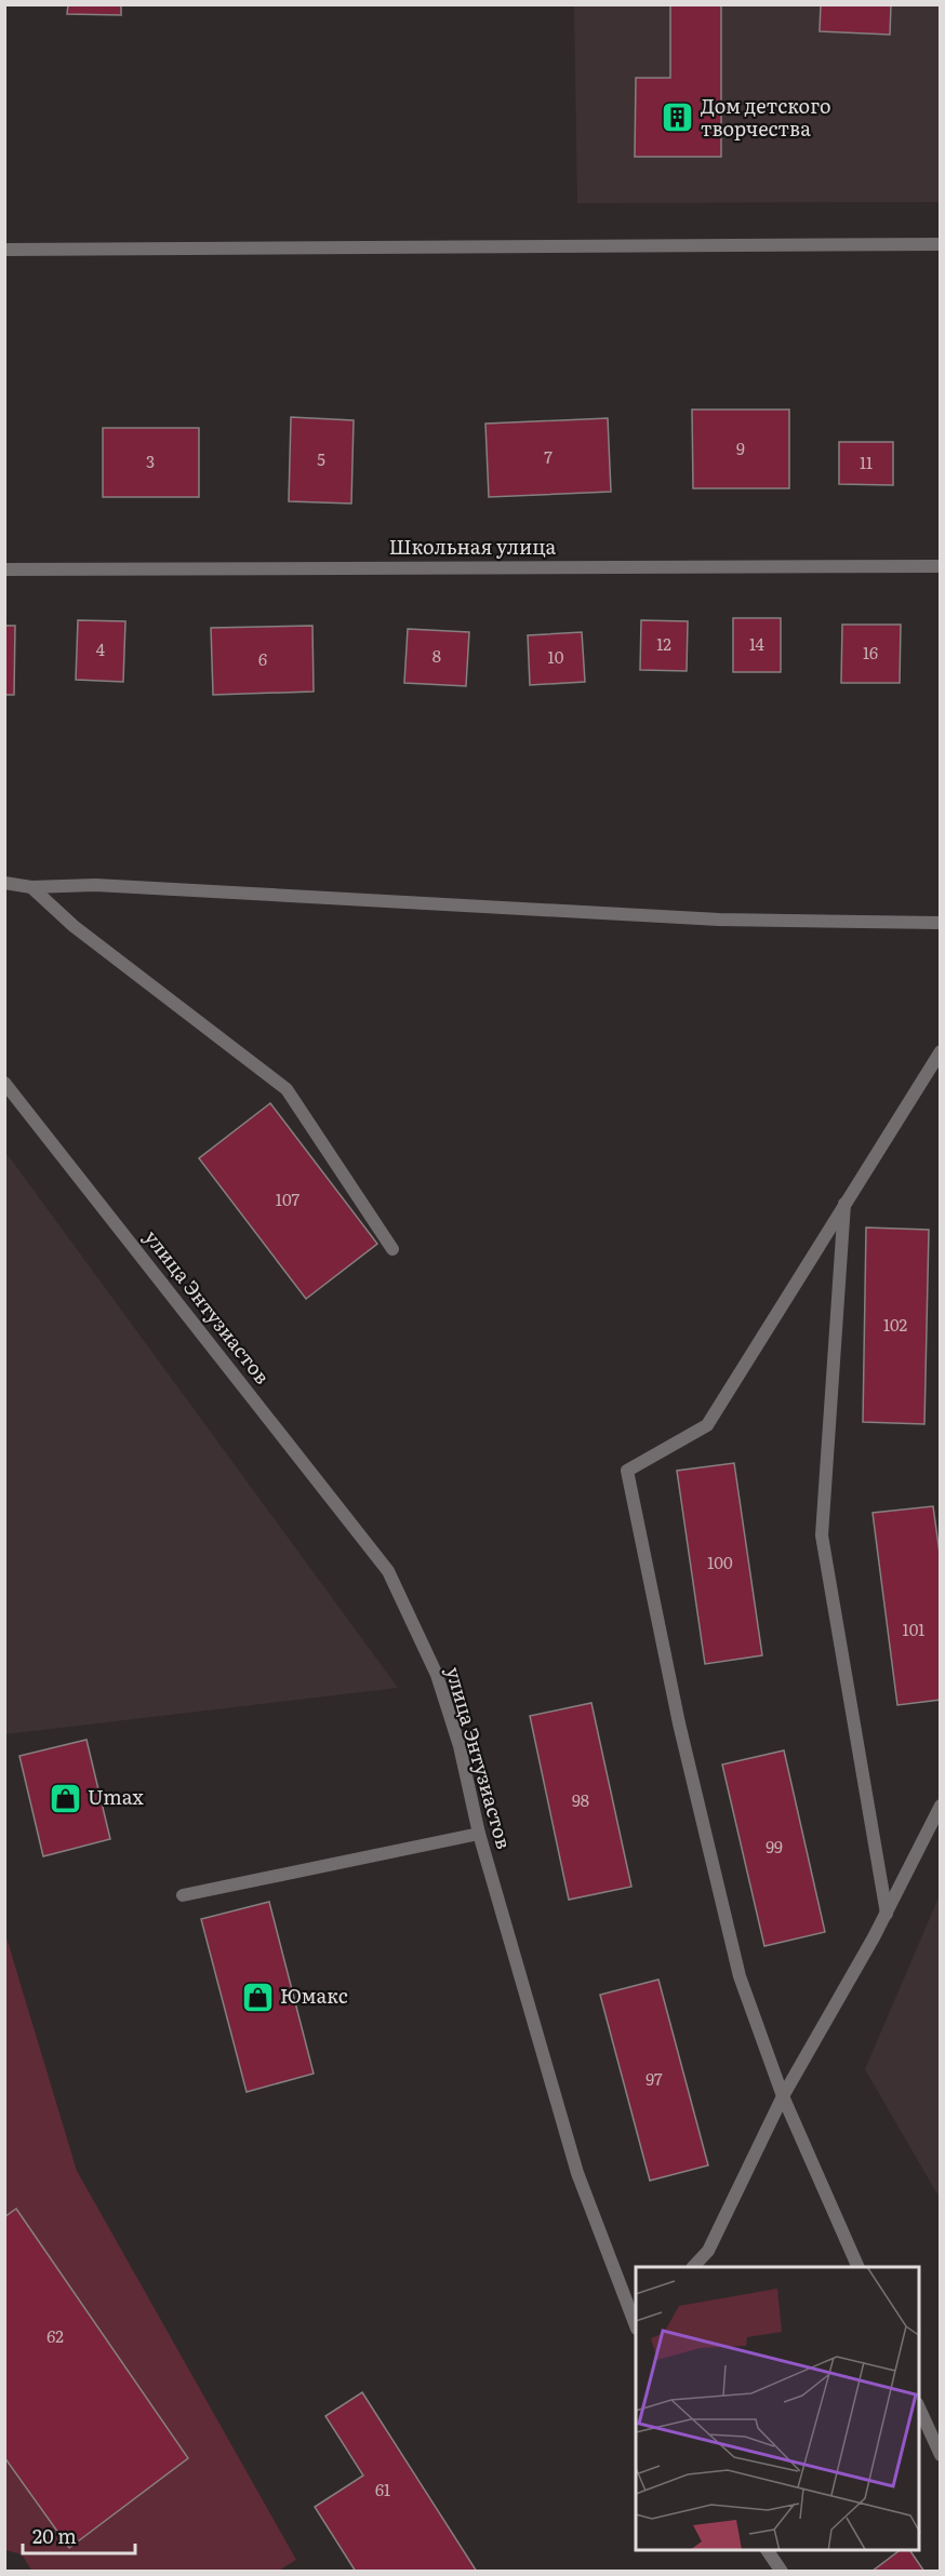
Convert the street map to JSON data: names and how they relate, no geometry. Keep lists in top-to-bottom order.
{
  "streets": {
    "street": ["Школьная улица", "улица Энтузиастов"]
  },
  "places": {
    "building": ["Дом детского творчества"],
    "shop": ["Umax", "Юмакс"]
  },
  "house_numbers": [
    "9",
    "7",
    "5",
    "3",
    "11",
    "12",
    "14",
    "4",
    "16",
    "8",
    "10",
    "6",
    "107",
    "102",
    "100",
    "101",
    "98",
    "99",
    "97",
    "62",
    "61"
  ],
  "scale_bar": "20 m"
}
